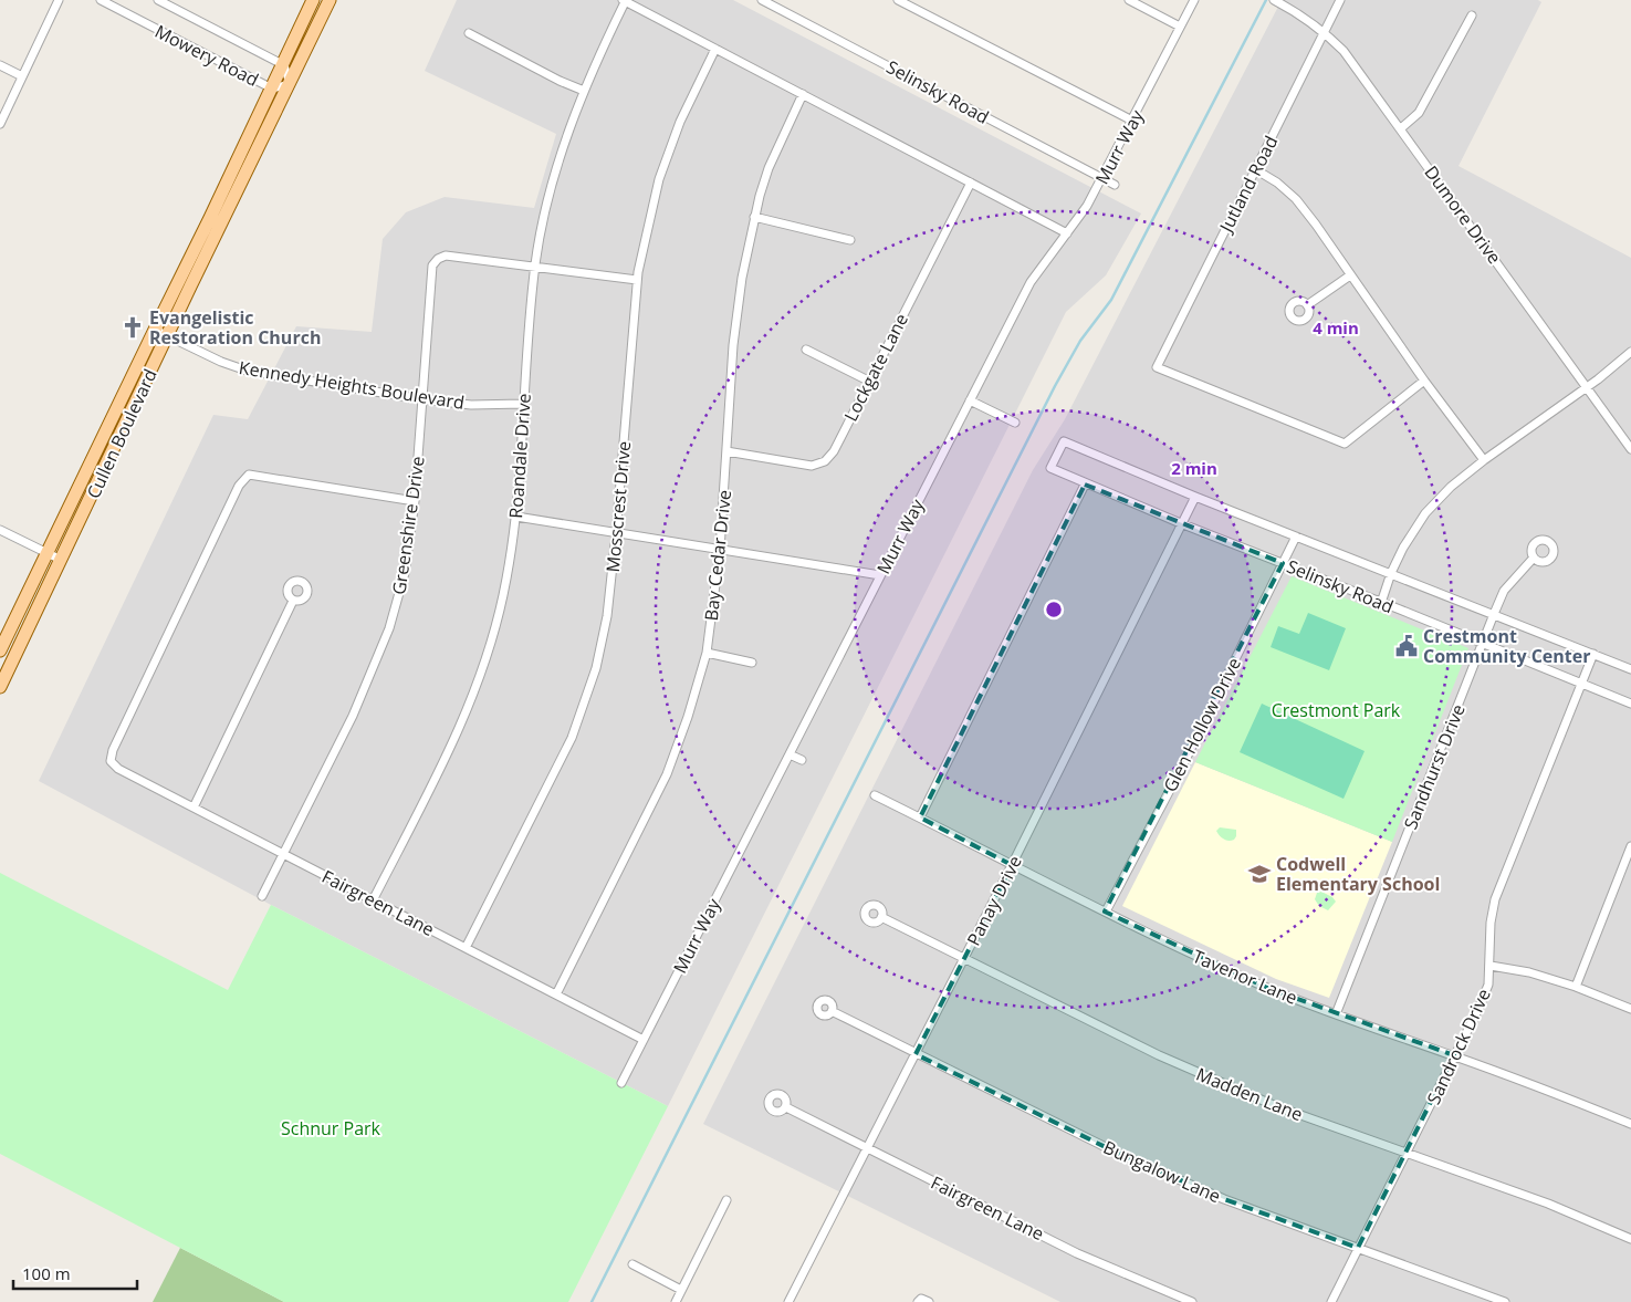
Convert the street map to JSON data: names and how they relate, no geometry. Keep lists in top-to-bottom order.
{
  "streets": {
    "main road": ["Cullen Boulevard"],
    "street": [
      "Mowery Road",
      "Selinsky Road",
      "Murr Way",
      "Jutland Road",
      "Dumore Drive",
      "Lockgate Lane",
      "Kennedy Heights Boulevard",
      "Roandale Drive",
      "Mosscrest Drive",
      "Greenshire Drive",
      "Bay Cedar Drive",
      "Glen Hollow Drive",
      "Sandhurst Drive",
      "Panay Drive",
      "Fairgreen Lane",
      "Tavenor Lane",
      "Sandrock Drive",
      "Madden Lane",
      "Bungalow Lane"
    ]
  },
  "crossings": [
    ["Mowery Road", "Cullen Boulevard"],
    ["Selinsky Road", "Murr Way"],
    ["Selinsky Road", "Glen Hollow Drive"],
    ["Selinsky Road", "Sandhurst Drive"],
    ["Selinsky Road", "Panay Drive"],
    ["Selinsky Road", "Sandrock Drive"],
    ["Murr Way", "Fairgreen Lane"],
    ["Jutland Road", "Dumore Drive"],
    ["Lockgate Lane", "Bay Cedar Drive"],
    ["Kennedy Heights Boulevard", "Cullen Boulevard"],
    ["Kennedy Heights Boulevard", "Roandale Drive"],
    ["Kennedy Heights Boulevard", "Greenshire Drive"],
    ["Roandale Drive", "Greenshire Drive"],
    ["Roandale Drive", "Fairgreen Lane"],
    ["Mosscrest Drive", "Fairgreen Lane"],
    ["Greenshire Drive", "Fairgreen Lane"],
    ["Bay Cedar Drive", "Fairgreen Lane"],
    ["Glen Hollow Drive", "Tavenor Lane"],
    ["Sandhurst Drive", "Tavenor Lane"],
    ["Panay Drive", "Fairgreen Lane"],
    ["Panay Drive", "Tavenor Lane"],
    ["Panay Drive", "Madden Lane"],
    ["Panay Drive", "Bungalow Lane"],
    ["Tavenor Lane", "Sandrock Drive"],
    ["Sandrock Drive", "Madden Lane"],
    ["Sandrock Drive", "Bungalow Lane"]
  ],
  "parks": ["Crestmont Park", "Schnur Park"],
  "places": {
    "church": ["Evangelistic Restoration Church"],
    "public building": ["Crestmont Community Center"],
    "school or university": ["Codwell Elementary School"]
  },
  "scale_bar": "100 m",
  "rings": ["4 min", "2 min"]
}
